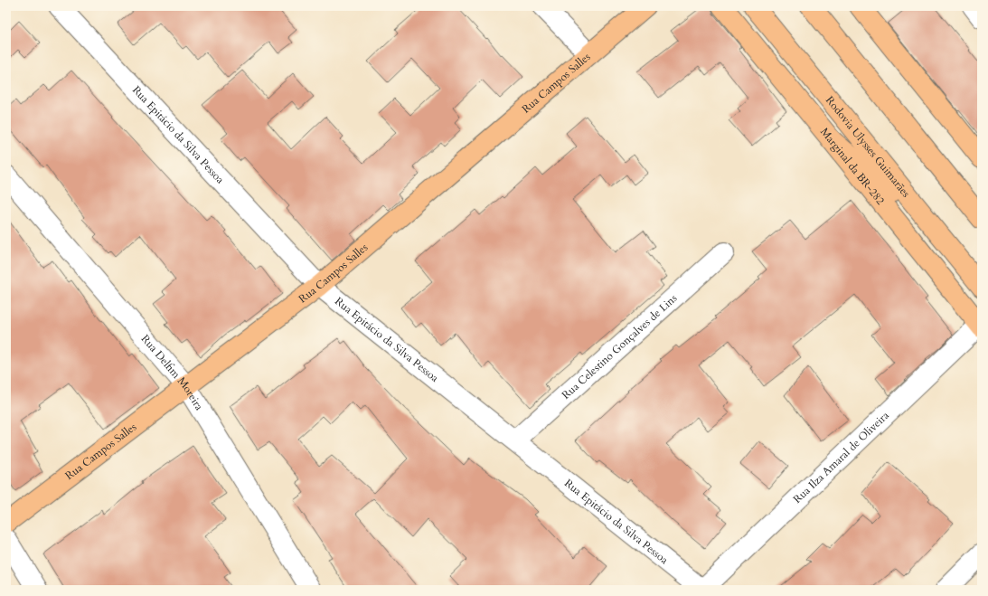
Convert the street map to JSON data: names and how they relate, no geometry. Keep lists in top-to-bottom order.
{
  "streets": {
    "main road": ["Rua Campos Salles", "Rodovia Ulysses Guimarães", "Marginal da BR-282"],
    "street": [
      "Rua Epitácio da Silva Pessoa",
      "Rua Celestino Gonçalves de Lins",
      "Rua Delfim Moreira",
      "Rua Ilza Amaral de Oliveira"
    ]
  },
  "crossings": [
    ["Rua Campos Salles", "Rua Epitácio da Silva Pessoa"],
    ["Rua Campos Salles", "Rua Delfim Moreira"],
    ["Rua Epitácio da Silva Pessoa", "Rua Celestino Gonçalves de Lins"],
    ["Rua Epitácio da Silva Pessoa", "Rua Ilza Amaral de Oliveira"],
    ["Marginal da BR-282", "Rua Ilza Amaral de Oliveira"]
  ]
}
